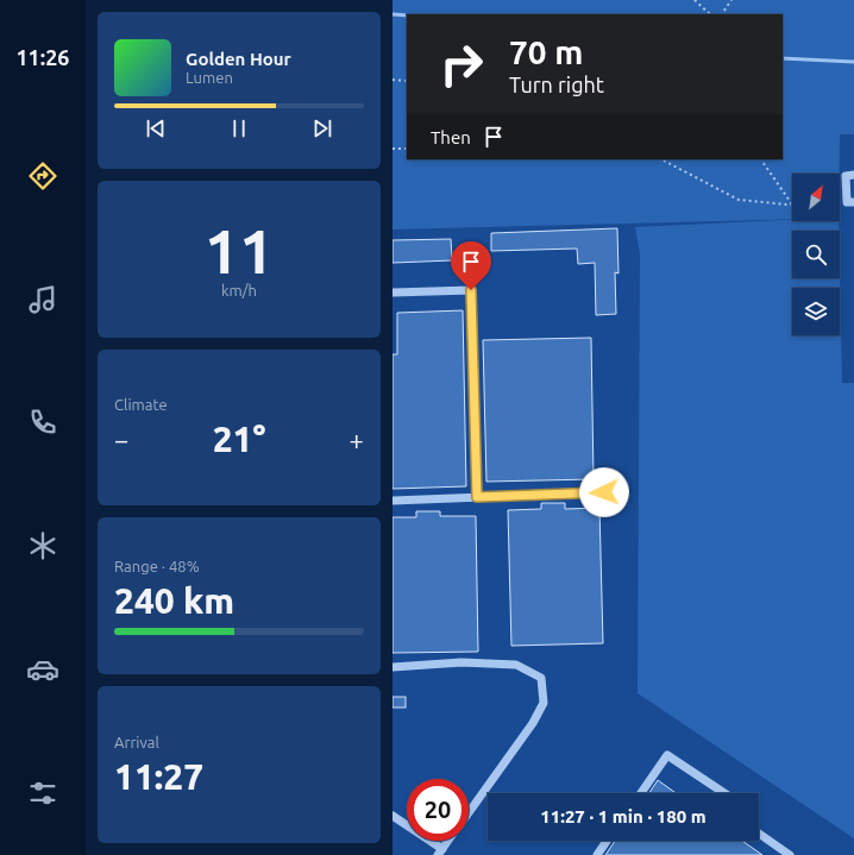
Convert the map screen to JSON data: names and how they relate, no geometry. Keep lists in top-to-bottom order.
{
  "north": "top right",
  "page": {
    "tabs": "11:26",
    "turn": ["70 m", "Turn right"],
    "song": ["Golden Hour", "Lumen"],
    "then": "Then",
    "tile": [
      ["11", "km/h"],
      "Climate",
      ["Range · 48%", "240 km"],
      ["Arrival", "11:27"]
    ],
    "heat": ["−", "21°", "+"],
    "limit": "20",
    "trip": "11:27 · 1 min · 180 m"
  }
}
